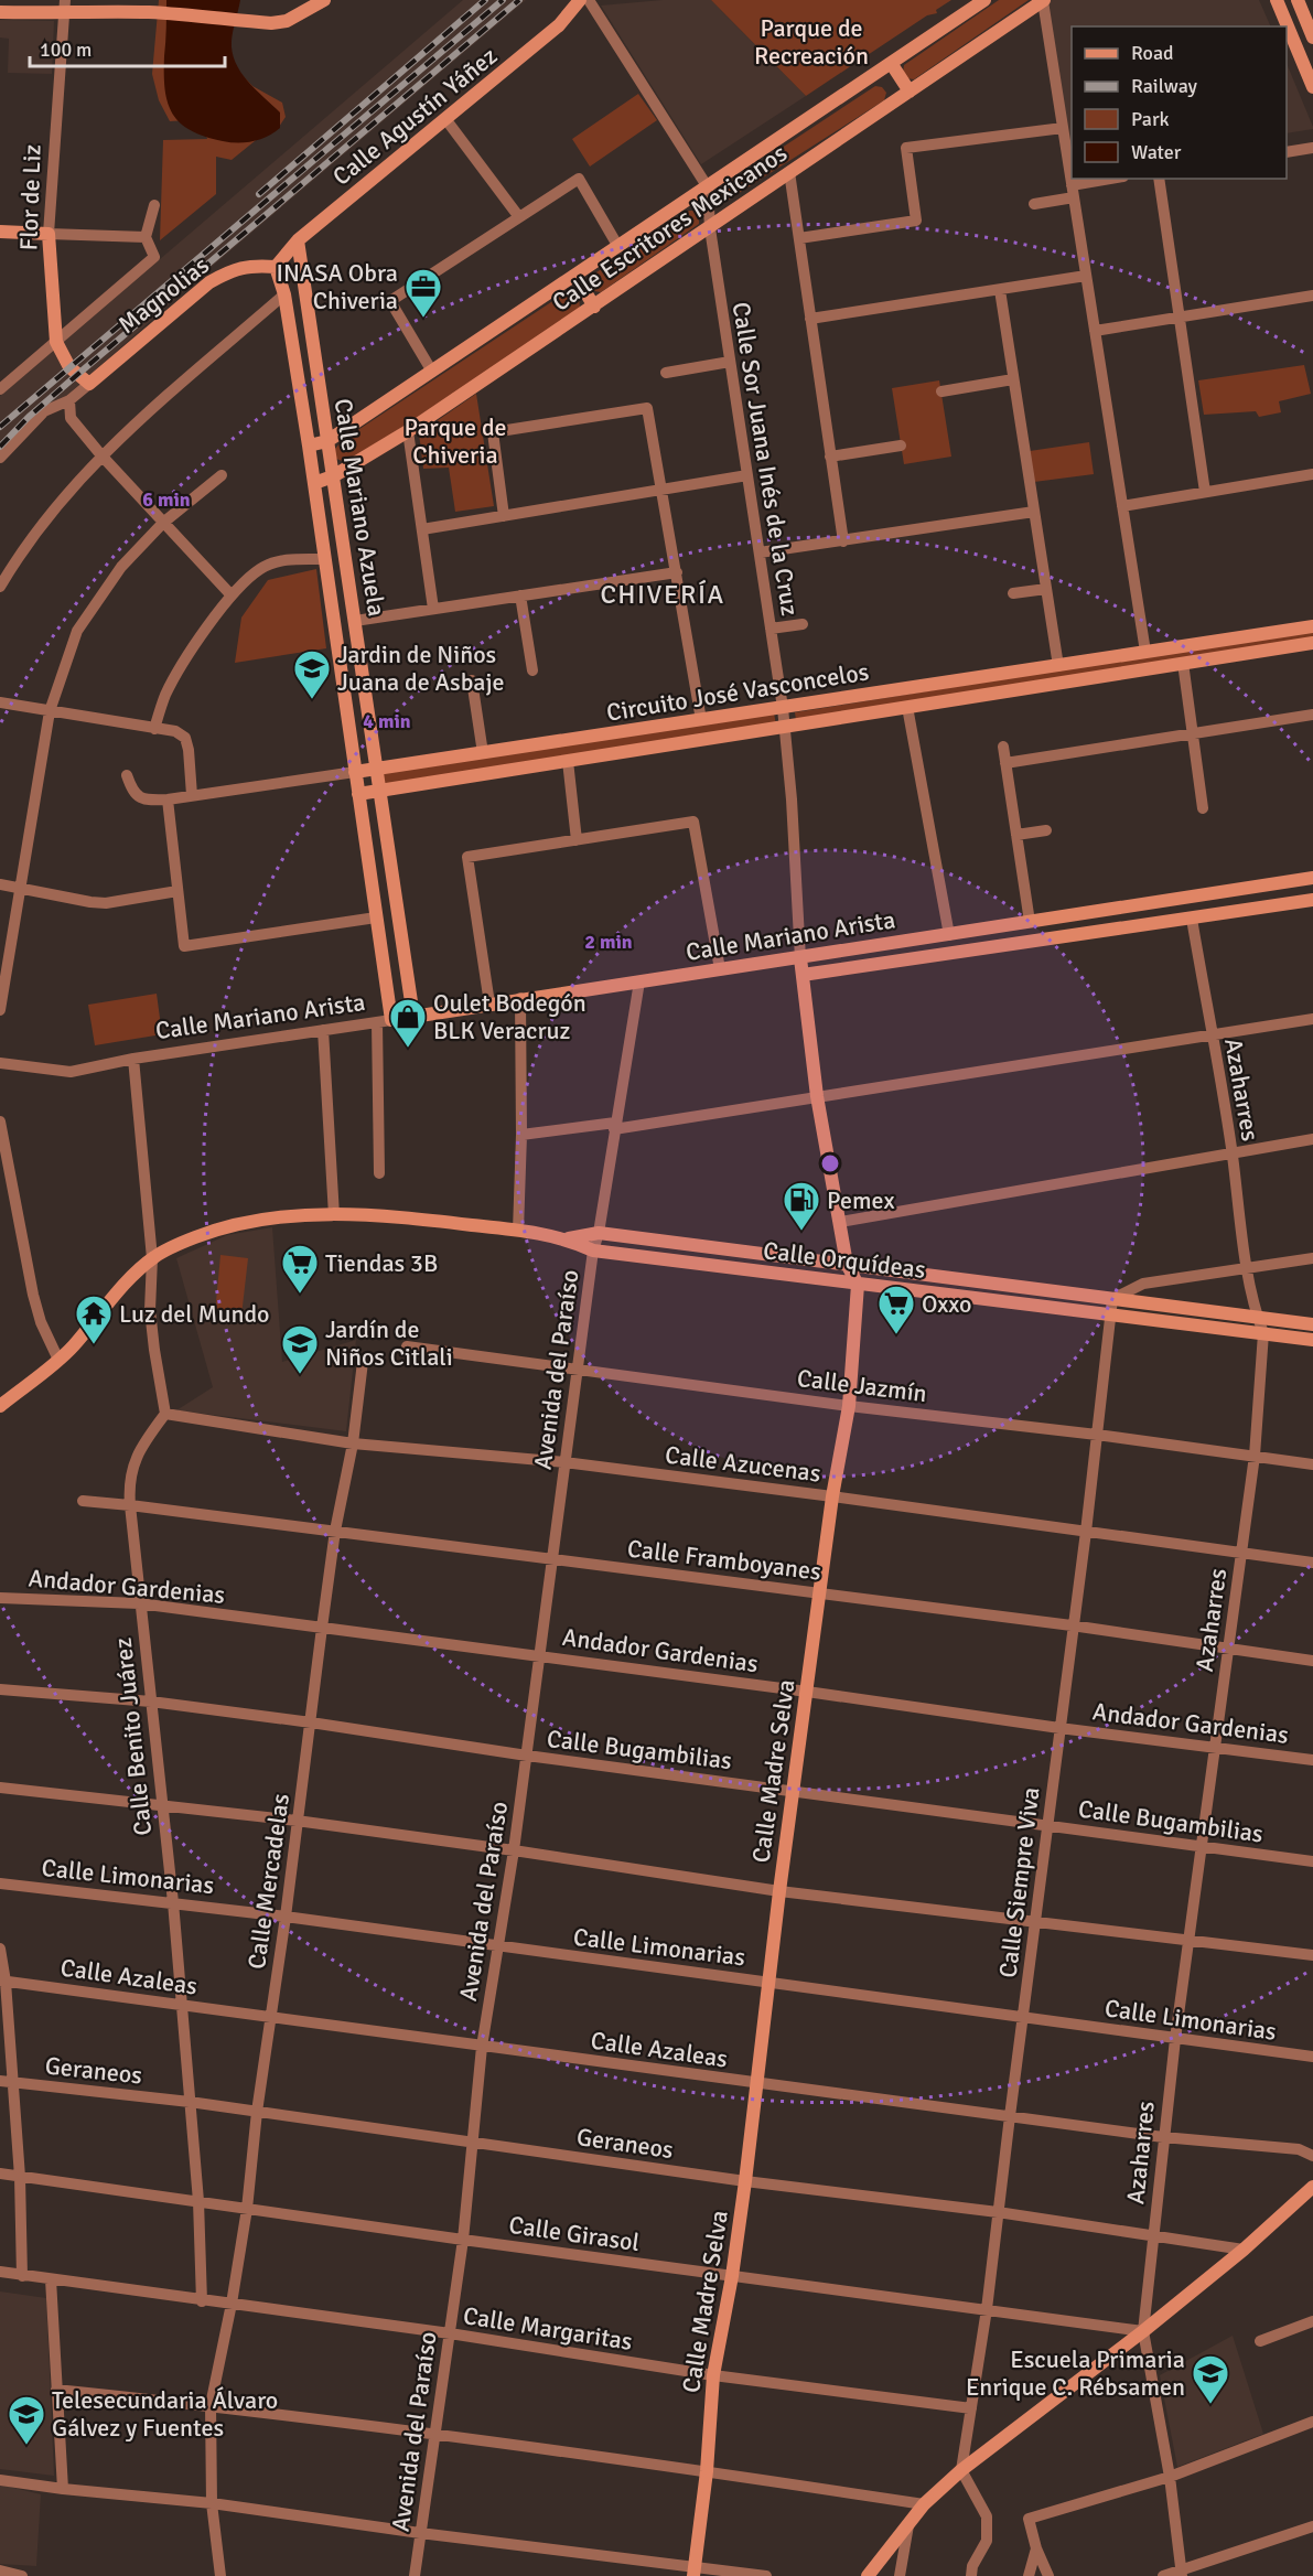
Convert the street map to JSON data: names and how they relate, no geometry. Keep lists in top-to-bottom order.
{
  "streets": {
    "street": [
      "Calle Agustín Yáñez",
      "Flor de Liz",
      "Calle Escritores Mexicanos",
      "Magnolias",
      "Calle Sor Juana Inés de la Cruz",
      "Calle Mariano Azuela",
      "Circuito José Vasconcelos",
      "Calle Mariano Arista",
      "Azaharres",
      "Calle Orquídeas",
      "Avenida del Paraíso",
      "Calle Jazmín",
      "Calle Azucenas",
      "Calle Framboyanes",
      "Andador Gardenias",
      "Calle Benito Juárez",
      "Calle Bugambilias",
      "Calle Madre Selva",
      "Calle Limonarias",
      "Calle Mercadelas",
      "Calle Siempre Viva",
      "Calle Azaleas",
      "Geraneos",
      "Calle Girasol",
      "Calle Margaritas"
    ]
  },
  "crossings": [
    ["Calle Agustín Yáñez", "Magnolias"],
    ["Calle Agustín Yáñez", "Calle Mariano Azuela"],
    ["Flor de Liz", "Magnolias"],
    ["Calle Escritores Mexicanos", "Calle Sor Juana Inés de la Cruz"],
    ["Calle Escritores Mexicanos", "Calle Mariano Azuela"],
    ["Magnolias", "Calle Mariano Azuela"],
    ["Calle Sor Juana Inés de la Cruz", "Circuito José Vasconcelos"],
    ["Calle Sor Juana Inés de la Cruz", "Calle Mariano Arista"],
    ["Calle Mariano Azuela", "Circuito José Vasconcelos"],
    ["Calle Mariano Azuela", "Calle Mariano Arista"],
    ["Calle Mariano Arista", "Azaharres"],
    ["Calle Mariano Arista", "Avenida del Paraíso"],
    ["Azaharres", "Calle Orquídeas"],
    ["Azaharres", "Calle Jazmín"],
    ["Azaharres", "Calle Azucenas"],
    ["Azaharres", "Calle Framboyanes"],
    ["Azaharres", "Andador Gardenias"],
    ["Azaharres", "Calle Bugambilias"],
    ["Azaharres", "Calle Limonarias"],
    ["Azaharres", "Calle Azaleas"],
    ["Azaharres", "Geraneos"],
    ["Azaharres", "Calle Girasol"],
    ["Calle Orquídeas", "Avenida del Paraíso"],
    ["Calle Orquídeas", "Calle Madre Selva"],
    ["Calle Orquídeas", "Calle Siempre Viva"],
    ["Avenida del Paraíso", "Calle Jazmín"],
    ["Avenida del Paraíso", "Calle Azucenas"],
    ["Avenida del Paraíso", "Calle Framboyanes"],
    ["Avenida del Paraíso", "Andador Gardenias"],
    ["Avenida del Paraíso", "Calle Bugambilias"],
    ["Avenida del Paraíso", "Calle Limonarias"],
    ["Avenida del Paraíso", "Calle Azaleas"],
    ["Avenida del Paraíso", "Geraneos"],
    ["Avenida del Paraíso", "Calle Girasol"],
    ["Avenida del Paraíso", "Calle Margaritas"],
    ["Calle Jazmín", "Calle Madre Selva"],
    ["Calle Jazmín", "Calle Siempre Viva"],
    ["Calle Azucenas", "Calle Benito Juárez"],
    ["Calle Azucenas", "Calle Madre Selva"],
    ["Calle Azucenas", "Calle Mercadelas"],
    ["Calle Azucenas", "Calle Siempre Viva"],
    ["Calle Framboyanes", "Calle Benito Juárez"],
    ["Calle Framboyanes", "Calle Madre Selva"],
    ["Calle Framboyanes", "Calle Mercadelas"],
    ["Calle Framboyanes", "Calle Siempre Viva"],
    ["Andador Gardenias", "Calle Benito Juárez"],
    ["Andador Gardenias", "Calle Madre Selva"],
    ["Andador Gardenias", "Calle Mercadelas"],
    ["Andador Gardenias", "Calle Siempre Viva"],
    ["Calle Benito Juárez", "Calle Bugambilias"],
    ["Calle Benito Juárez", "Calle Limonarias"],
    ["Calle Benito Juárez", "Calle Azaleas"],
    ["Calle Benito Juárez", "Geraneos"],
    ["Calle Benito Juárez", "Calle Girasol"],
    ["Calle Benito Juárez", "Calle Margaritas"],
    ["Calle Bugambilias", "Calle Madre Selva"],
    ["Calle Bugambilias", "Calle Mercadelas"],
    ["Calle Bugambilias", "Calle Siempre Viva"],
    ["Calle Madre Selva", "Calle Limonarias"],
    ["Calle Madre Selva", "Calle Azaleas"],
    ["Calle Madre Selva", "Geraneos"],
    ["Calle Madre Selva", "Calle Girasol"],
    ["Calle Madre Selva", "Calle Margaritas"],
    ["Calle Limonarias", "Calle Mercadelas"],
    ["Calle Limonarias", "Calle Siempre Viva"],
    ["Calle Mercadelas", "Calle Azaleas"],
    ["Calle Mercadelas", "Geraneos"],
    ["Calle Mercadelas", "Calle Girasol"],
    ["Calle Mercadelas", "Calle Margaritas"],
    ["Calle Siempre Viva", "Calle Azaleas"],
    ["Calle Siempre Viva", "Geraneos"],
    ["Calle Siempre Viva", "Calle Girasol"],
    ["Calle Siempre Viva", "Calle Margaritas"]
  ],
  "districts": ["CHIVERÍA"],
  "parks": ["Parque de Recreación", "Parque de Chiveria"],
  "places": {
    "office": ["INASA Obra Chiveria"],
    "school or university": [
      "Jardin de Niños Juana de Asbaje",
      "Jardín de Niños Citlali",
      "Escuela Primaria Enrique C. Rébsamen",
      "Telesecundaria Álvaro Gálvez y Fuentes"
    ],
    "shop": ["Oulet Bodegón BLK Veracruz"],
    "fuel station": ["Pemex"],
    "supermarket": ["Tiendas 3B", "Oxxo"],
    "temple": ["Luz del Mundo"]
  },
  "legend": [
    "Road",
    "Railway",
    "Park",
    "Water"
  ],
  "scale_bar": "100 m",
  "rings": ["6 min", "4 min", "2 min"]
}
